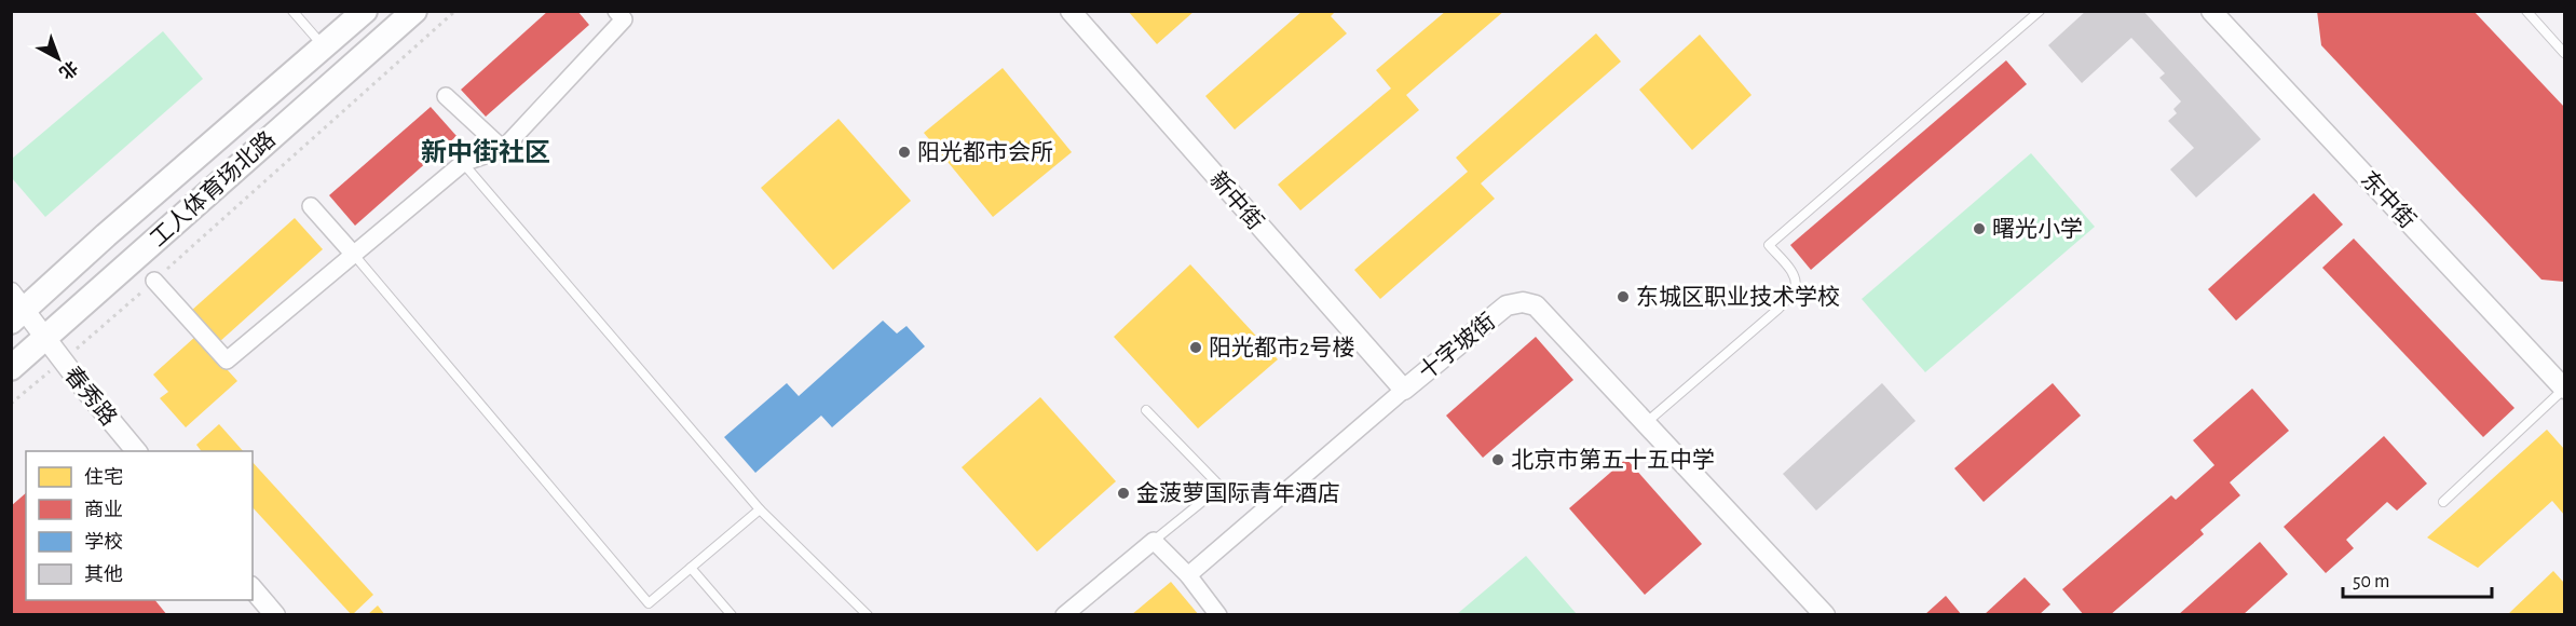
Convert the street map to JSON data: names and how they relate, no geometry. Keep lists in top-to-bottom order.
{
  "streets": {
    "main road": ["工人体育场北路"],
    "street": [
      "东中街",
      "新中街",
      "十字坡街",
      "春秀路"
    ]
  },
  "crossings": [
    ["工人体育场北路", "春秀路"],
    ["新中街", "十字坡街"]
  ],
  "districts": ["新中街社区"],
  "places": [
    "阳光都市会所",
    "曙光小学",
    "东城区职业技术学校",
    "阳光都市2号楼",
    "北京市第五十五中学",
    "金菠萝国际青年酒店"
  ],
  "legend": [
    "住宅",
    "商业",
    "学校",
    "其他"
  ],
  "scale_bar": "50 m",
  "north": "bottom right"
}
